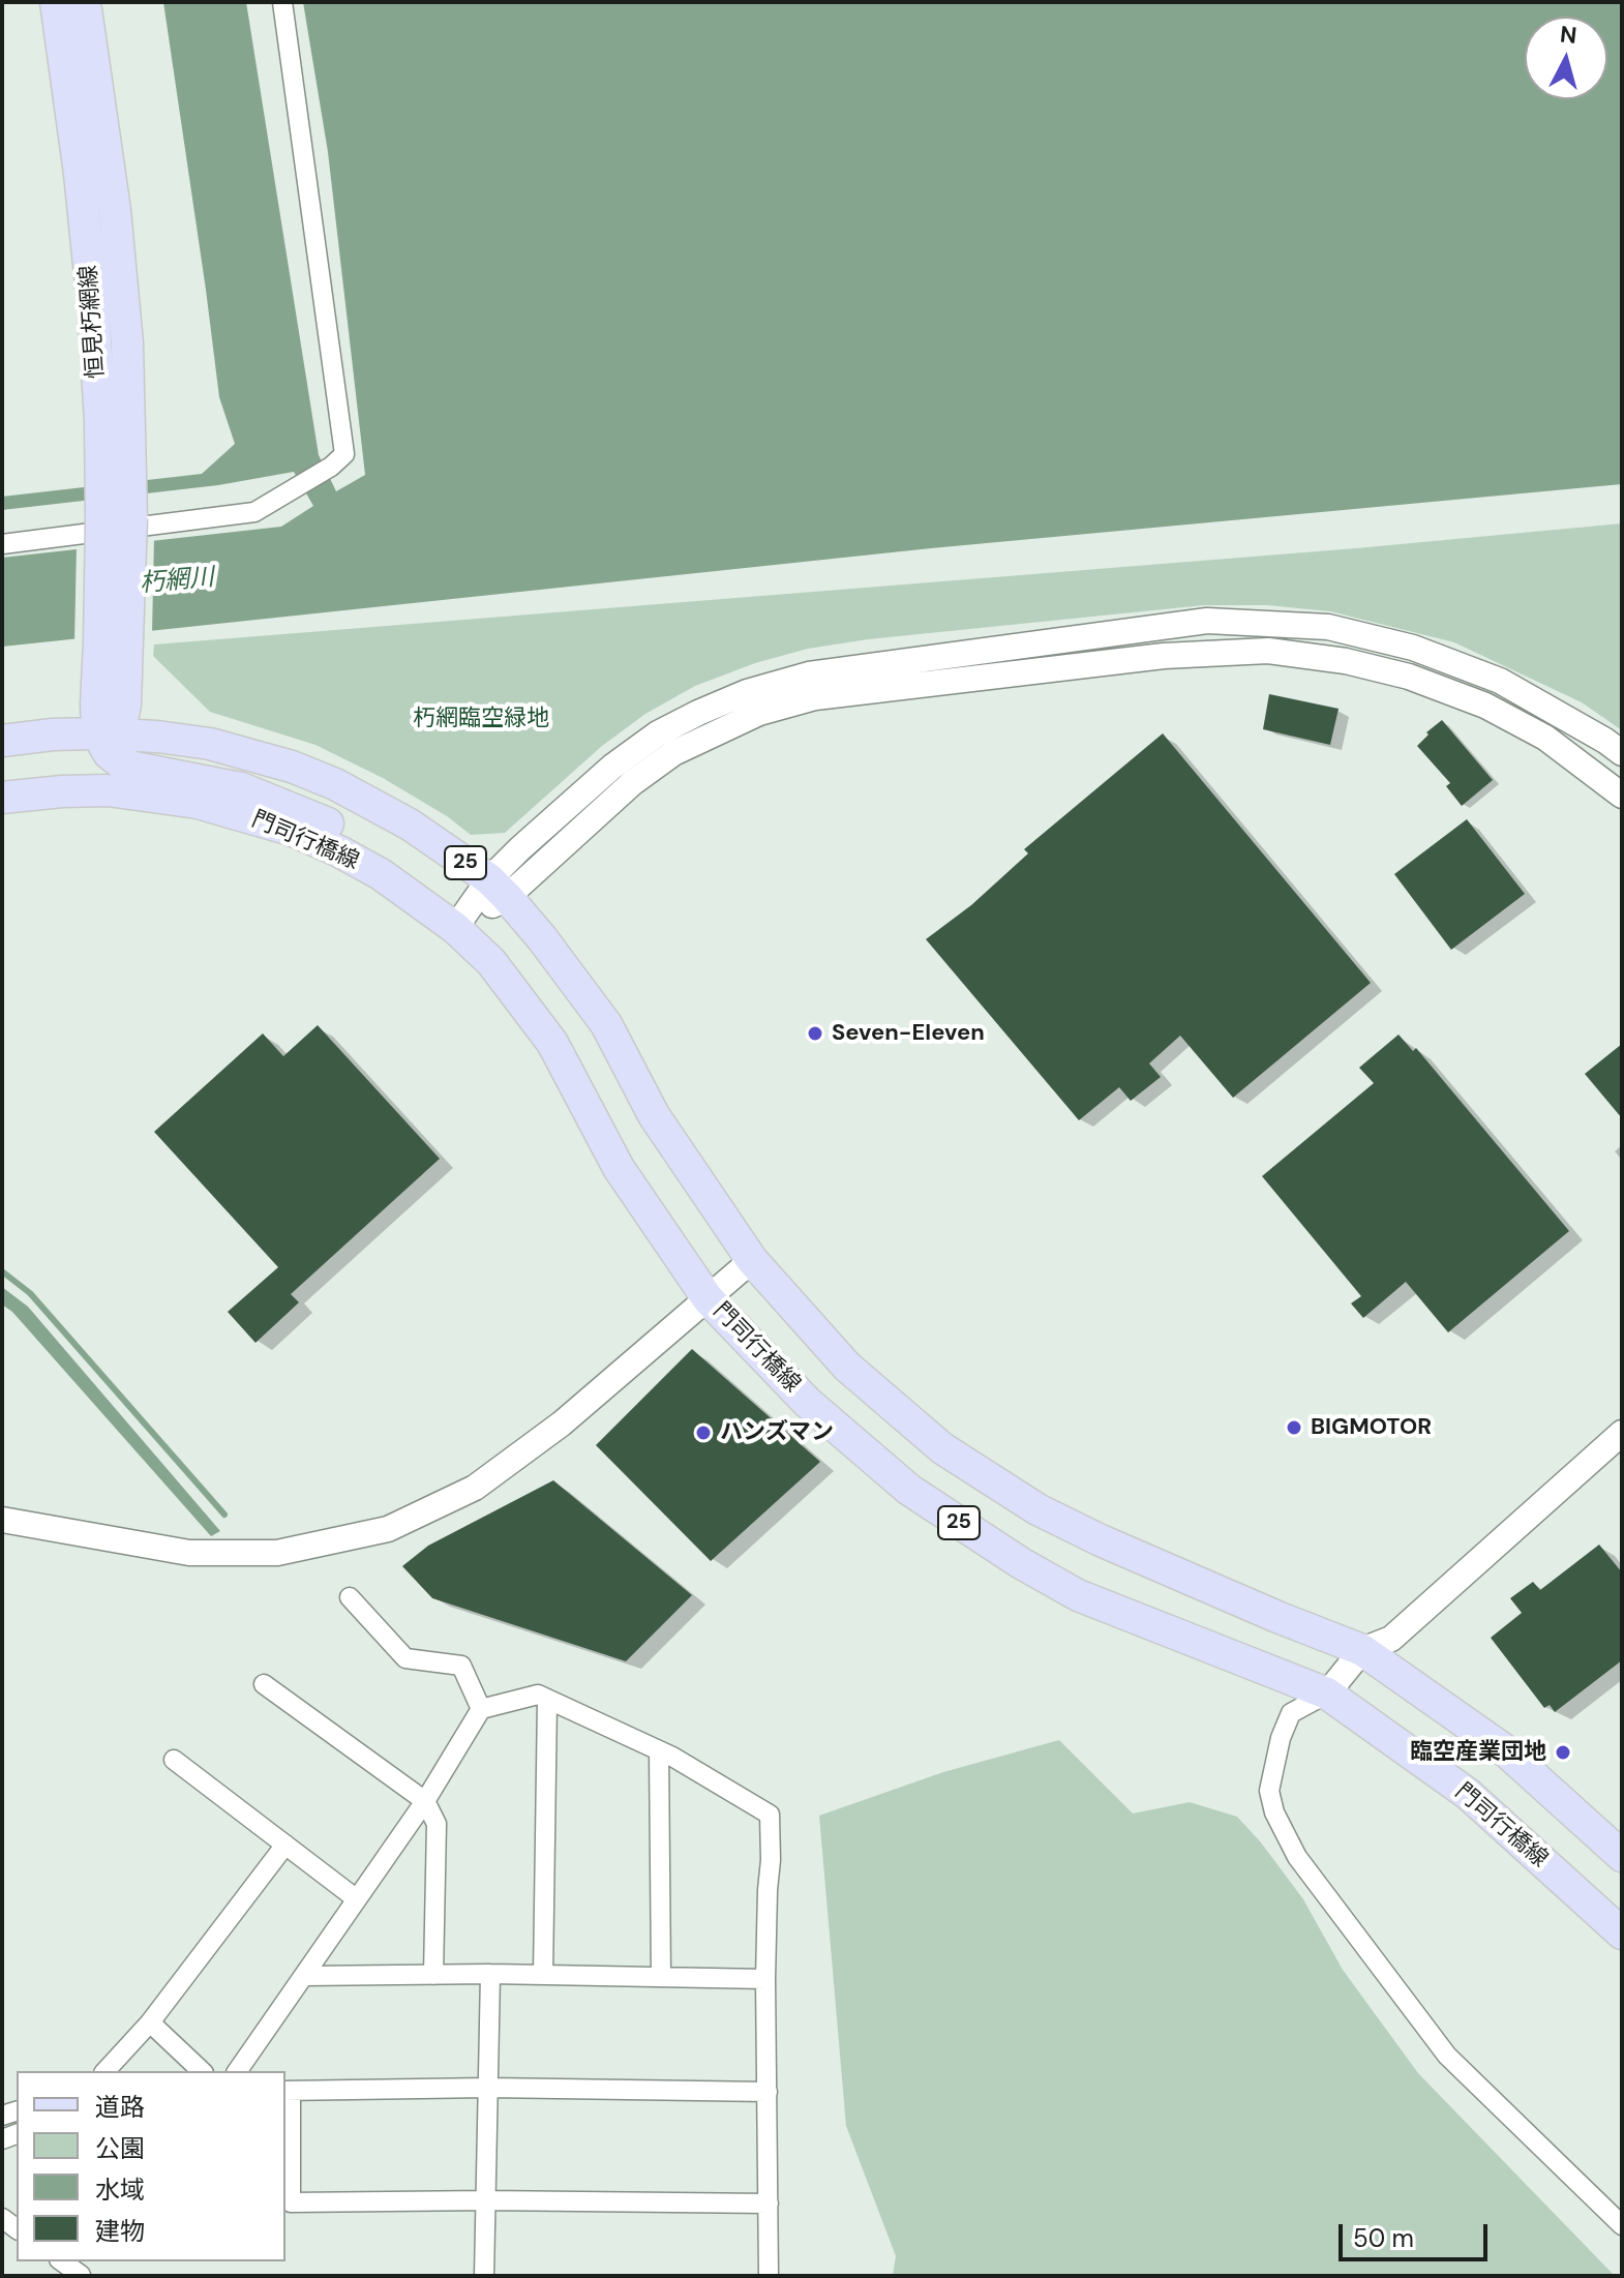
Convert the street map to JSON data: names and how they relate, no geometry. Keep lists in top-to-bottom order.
{
  "streets": {
    "main road": ["恒見朽網線", "門司行橋線", "25"]
  },
  "crossings": [
    ["恒見朽網線", "25"]
  ],
  "water": ["朽網川"],
  "parks": ["朽網臨空緑地"],
  "places": [
    "Seven-Eleven",
    "BIGMOTOR",
    "ハンズマン",
    "臨空産業団地"
  ],
  "legend": [
    "道路",
    "公園",
    "水域",
    "建物"
  ],
  "scale_bar": "50 m",
  "north": "top"
}
